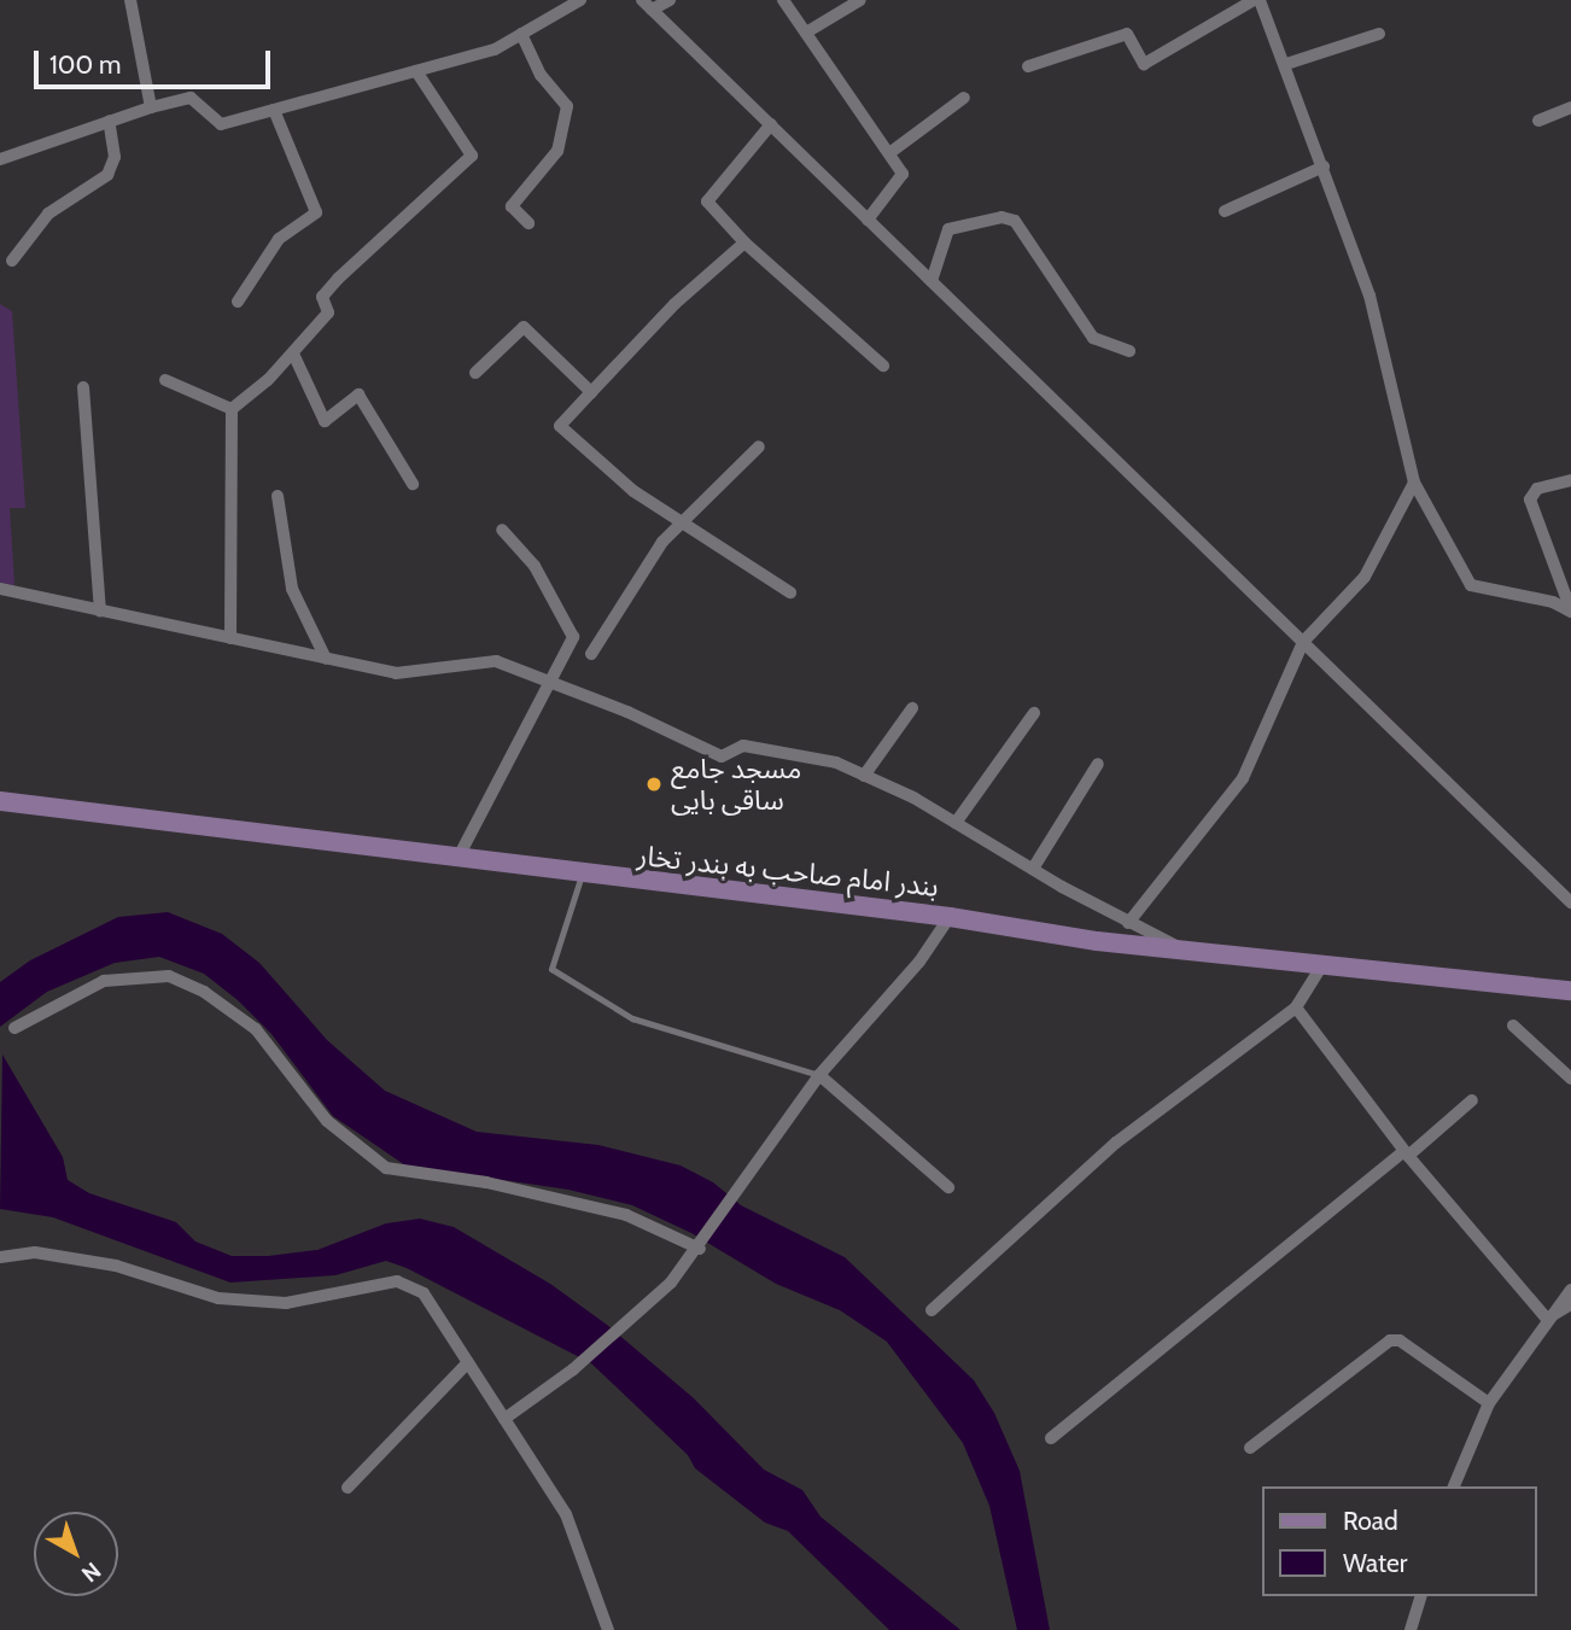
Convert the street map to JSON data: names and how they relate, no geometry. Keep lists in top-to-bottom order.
{
  "streets": {
    "main road": ["بندر امام صاحب به بندر تخار"]
  },
  "places": ["مسجد جامع ساقی بایی"],
  "legend": ["Road", "Water"],
  "scale_bar": "100 m",
  "north": "bottom right"
}
